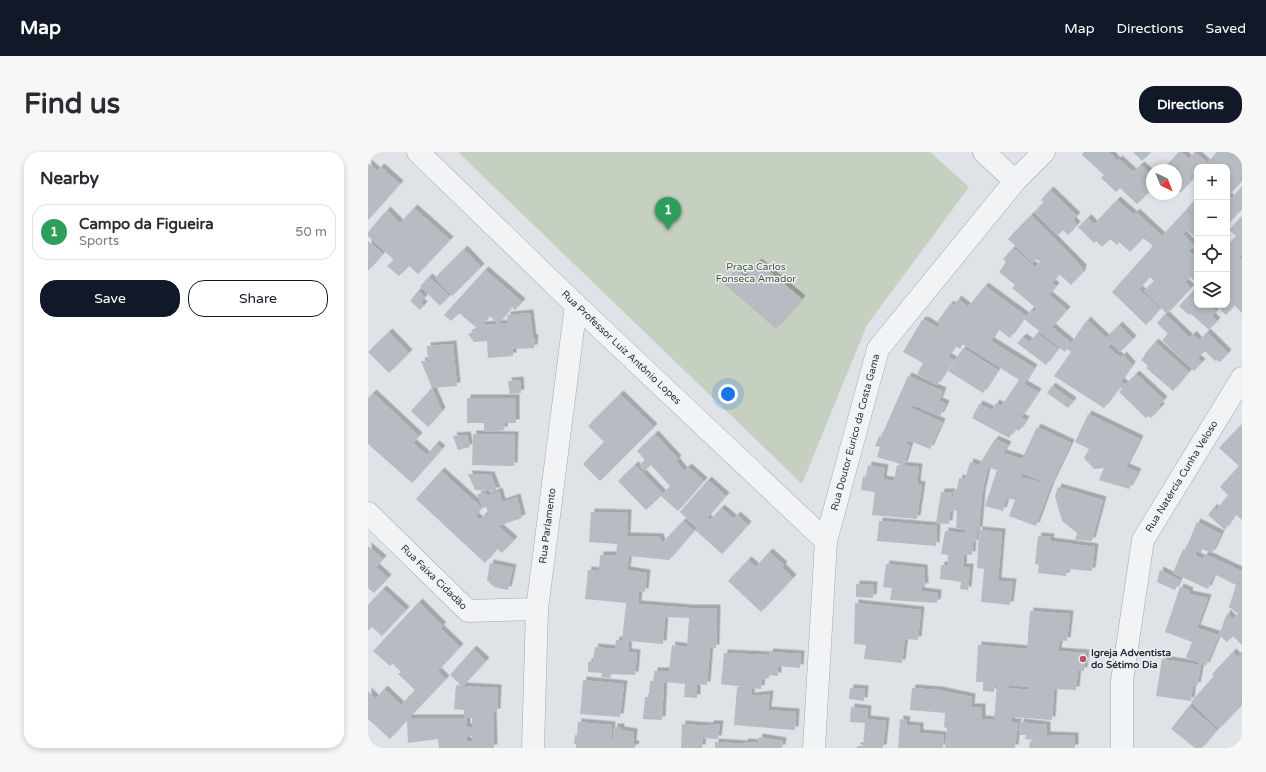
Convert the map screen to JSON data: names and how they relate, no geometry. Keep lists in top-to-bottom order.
{
  "streets": {
    "street": [
      "Rua Professor Luiz Antônio Lopes",
      "Rua Doutor Eurico da Costa Gama",
      "Rua Natércia Cunha Veloso",
      "Rua Parlamento",
      "Rua Faixa Cidadão"
    ]
  },
  "crossings": [
    ["Rua Professor Luiz Antônio Lopes", "Rua Doutor Eurico da Costa Gama"],
    ["Rua Professor Luiz Antônio Lopes", "Rua Parlamento"],
    ["Rua Parlamento", "Rua Faixa Cidadão"]
  ],
  "parks": ["Praça Carlos Fonseca Amador"],
  "places": ["Igreja Adventista do Sétimo Dia"],
  "north": "bottom right",
  "page": {
    "header": "Map",
    "nav": ["Map", "Directions", "Saved"],
    "buttons": [
      "Directions",
      ["Save", "Share"]
    ],
    "title": "Find us",
    "heading": "Nearby",
    "map_buttons": ["+", "−"],
    "pins": "1",
    "list": [
      {
        "mark": "1",
        "name": "Campo da Figueira",
        "note": "Sports",
        "value": "50 m"
      }
    ]
  }
}
